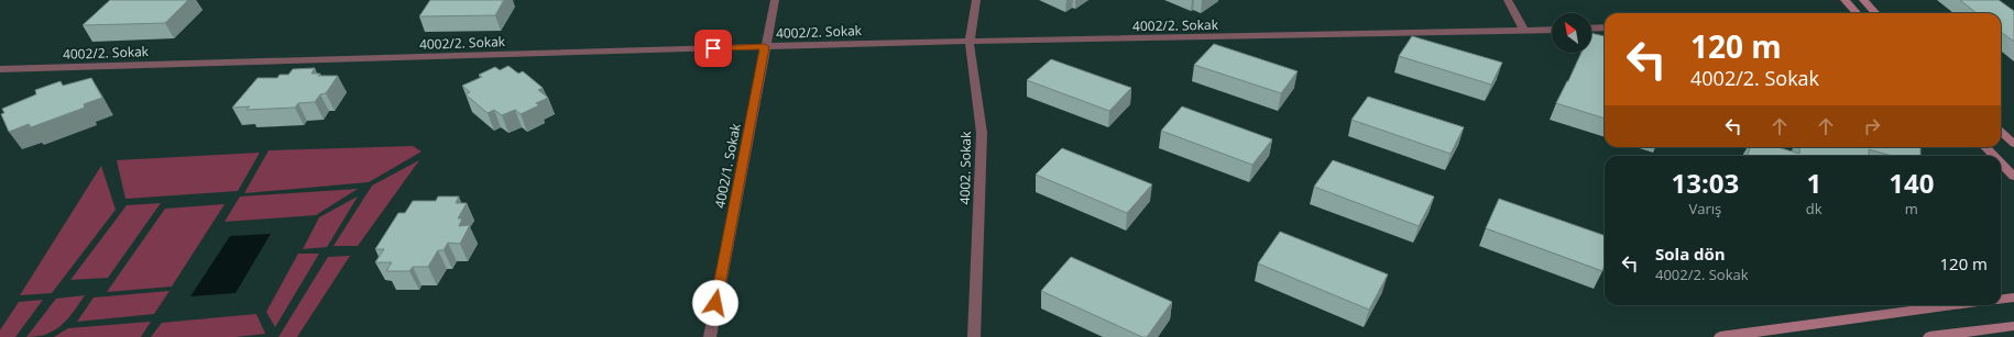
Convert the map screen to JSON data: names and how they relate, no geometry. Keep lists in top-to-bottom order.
{
  "streets": {
    "street": ["4002/2. Sokak", "4002/1. Sokak", "4002. Sokak"]
  },
  "crossings": [
    ["4002/2. Sokak", "4002/1. Sokak"],
    ["4002/2. Sokak", "4002. Sokak"]
  ],
  "north": "top left",
  "page": {
    "turn": ["120 m", "4002/2. Sokak"],
    "eta": [
      "13:03",
      "Varış",
      "1",
      "dk",
      "140",
      "m"
    ],
    "list": [
      {
        "name": "Sola dön",
        "note": "4002/2. Sokak",
        "value": "120 m"
      }
    ]
  }
}
